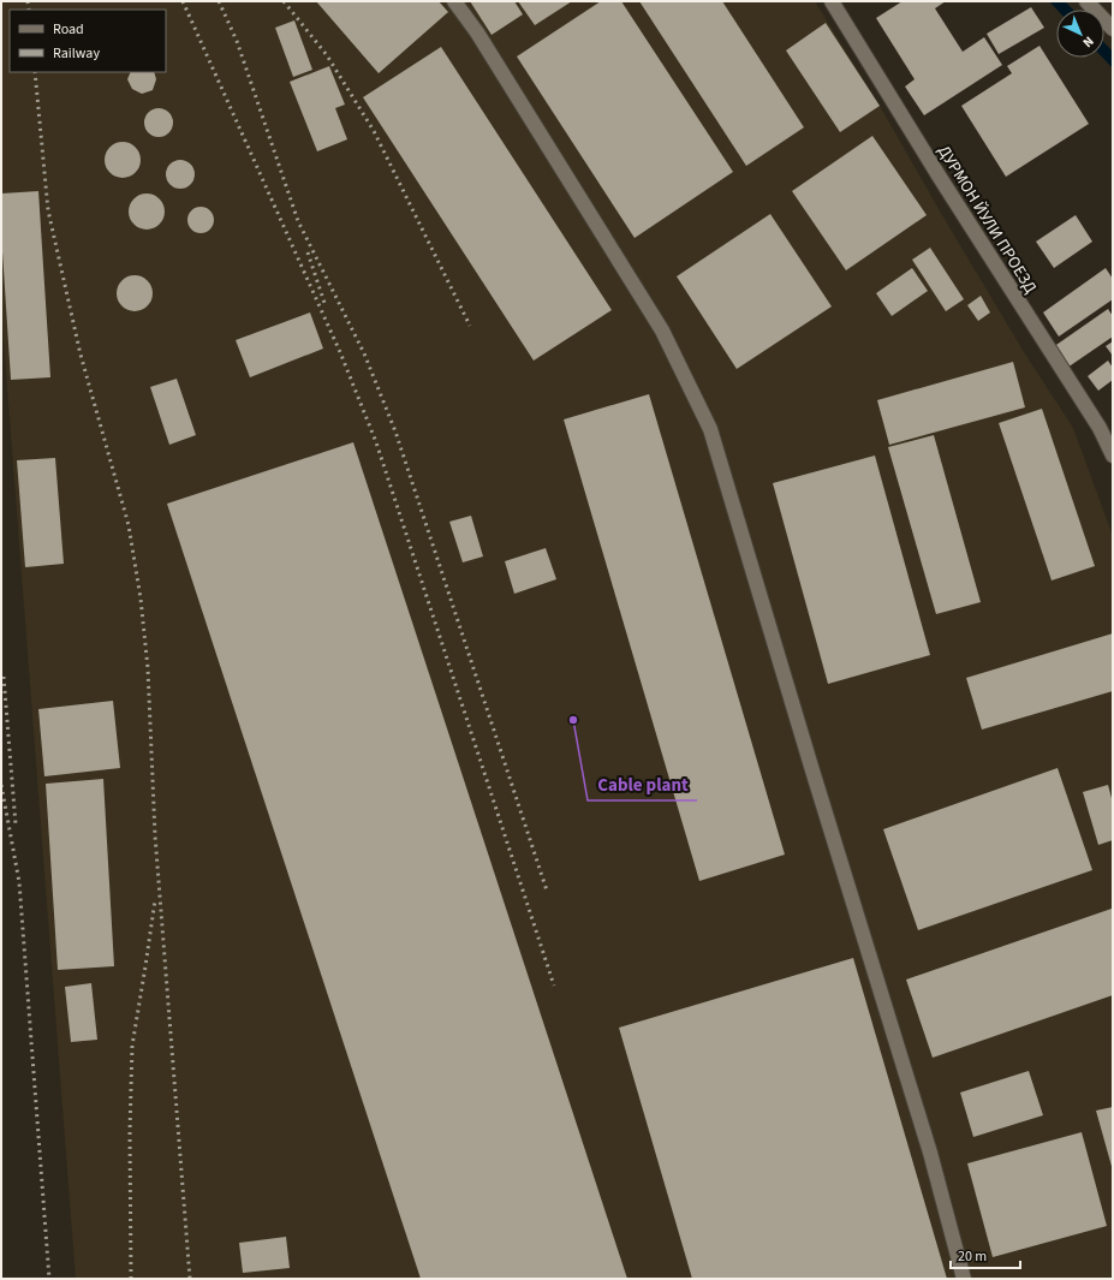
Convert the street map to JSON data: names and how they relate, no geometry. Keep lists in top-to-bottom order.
{
  "streets": {
    "street": ["ДУРМОН ЙУЛИ ПРОЕЗД"]
  },
  "places": ["Cable plant"],
  "legend": ["Road", "Railway"],
  "scale_bar": "20 m",
  "north": "bottom right"
}
